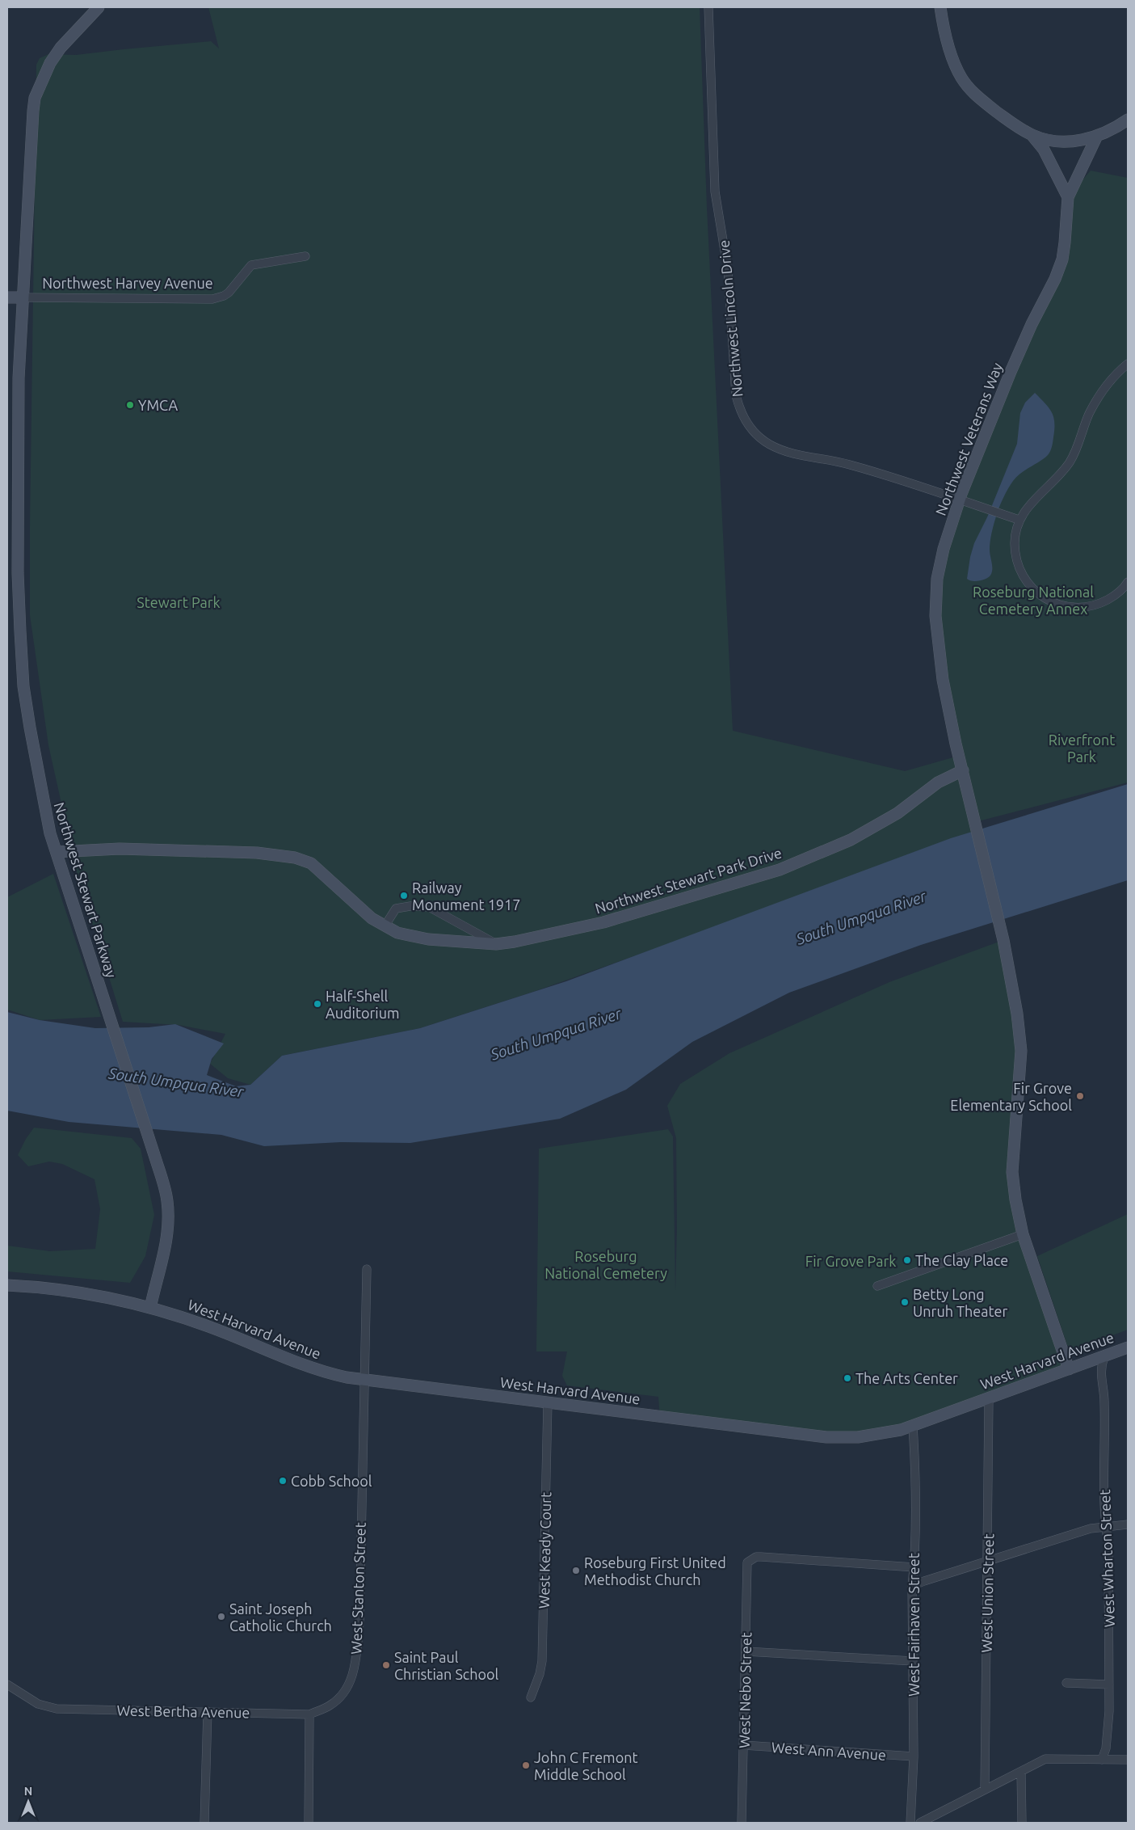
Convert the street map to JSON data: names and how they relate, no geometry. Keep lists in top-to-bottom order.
{
  "streets": {
    "street": [
      "Northwest Harvey Avenue",
      "Northwest Lincoln Drive",
      "Northwest Veterans Way",
      "Northwest Stewart Park Drive",
      "Northwest Stewart Parkway",
      "West Harvard Avenue",
      "West Keady Court",
      "West Wharton Street",
      "West Stanton Street",
      "West Union Street",
      "West Fairhaven Street",
      "West Nebo Street",
      "West Bertha Avenue",
      "West Ann Avenue"
    ]
  },
  "crossings": [
    ["Northwest Harvey Avenue", "Northwest Stewart Parkway"],
    ["Northwest Lincoln Drive", "Northwest Veterans Way"],
    ["Northwest Veterans Way", "Northwest Stewart Park Drive"],
    ["Northwest Stewart Park Drive", "Northwest Stewart Parkway"],
    ["Northwest Stewart Parkway", "West Harvard Avenue"],
    ["West Harvard Avenue", "West Keady Court"],
    ["West Harvard Avenue", "West Wharton Street"],
    ["West Harvard Avenue", "West Stanton Street"],
    ["West Harvard Avenue", "West Union Street"],
    ["West Harvard Avenue", "West Fairhaven Street"],
    ["West Stanton Street", "West Bertha Avenue"],
    ["West Fairhaven Street", "West Nebo Street"],
    ["West Fairhaven Street", "West Ann Avenue"],
    ["West Nebo Street", "West Ann Avenue"]
  ],
  "water": ["South Umpqua River"],
  "parks": [
    "Roseburg National Cemetery Annex",
    "Stewart Park",
    "Riverfront Park",
    "Roseburg National Cemetery",
    "Fir Grove Park"
  ],
  "places": [
    "YMCA",
    "Railway Monument 1917",
    "Half-Shell Auditorium",
    "Fir Grove Elementary School",
    "The Clay Place",
    "Betty Long Unruh Theater",
    "The Arts Center",
    "Cobb School",
    "Roseburg First United Methodist Church",
    "Saint Joseph Catholic Church",
    "Saint Paul Christian School",
    "John C Fremont Middle School"
  ],
  "north": "top"
}
